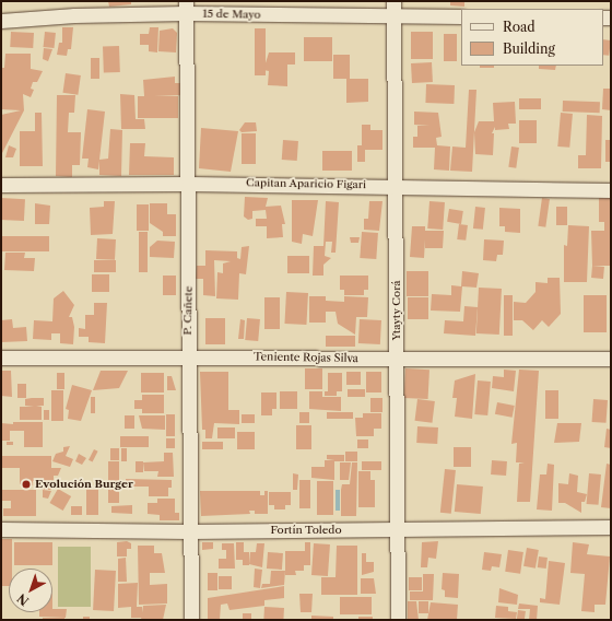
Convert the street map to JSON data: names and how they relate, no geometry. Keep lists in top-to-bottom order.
{
  "streets": {
    "street": [
      "15 de Mayo",
      "Capitan Aparicio Figari",
      "P. Cañete",
      "Ytayty Corá",
      "Teniente Rojas Silva",
      "Fortín Toledo"
    ]
  },
  "crossings": [
    ["15 de Mayo", "P. Cañete"],
    ["15 de Mayo", "Ytayty Corá"],
    ["Capitan Aparicio Figari", "P. Cañete"],
    ["Capitan Aparicio Figari", "Ytayty Corá"],
    ["P. Cañete", "Teniente Rojas Silva"],
    ["P. Cañete", "Fortín Toledo"],
    ["Ytayty Corá", "Teniente Rojas Silva"],
    ["Ytayty Corá", "Fortín Toledo"]
  ],
  "places": ["Evolución Burger"],
  "legend": ["Road", "Building"],
  "north": "bottom left"
}
